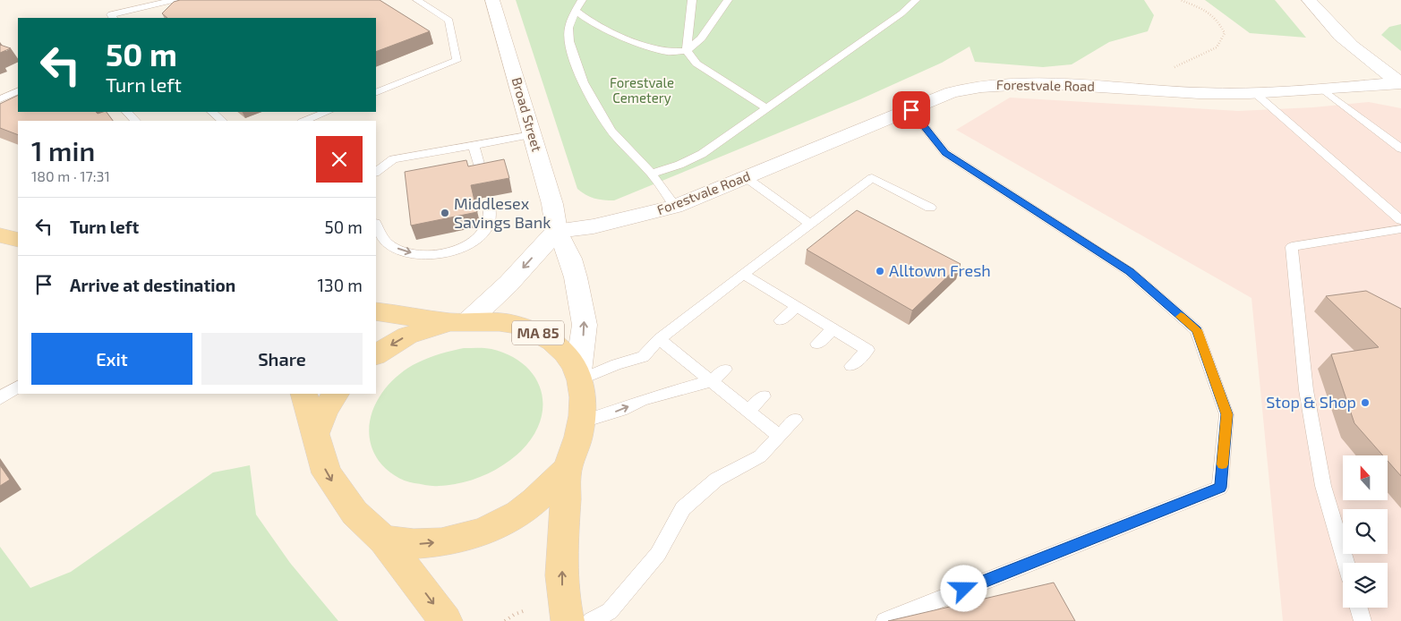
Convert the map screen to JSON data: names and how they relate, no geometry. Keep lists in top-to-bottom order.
{
  "streets": {
    "main road": ["MA 85"],
    "street": ["Forestvale Road", "Broad Street"]
  },
  "crossings": [
    ["Forestvale Road", "Broad Street"],
    ["Broad Street", "MA 85"]
  ],
  "one_way": ["Broad Street"],
  "parks": ["Forestvale Cemetery"],
  "places": ["Middlesex Savings Bank", "Alltown Fresh", "Stop & Shop"],
  "north": "top",
  "page": {
    "turn": ["50 m", "Turn left"],
    "heading": ["1 min", "180 m · 17:31"],
    "list": [
      {
        "name": "Turn left",
        "value": "50 m"
      },
      {
        "name": "Arrive at destination",
        "value": "130 m"
      }
    ],
    "buttons": ["Exit", "Share"]
  }
}
